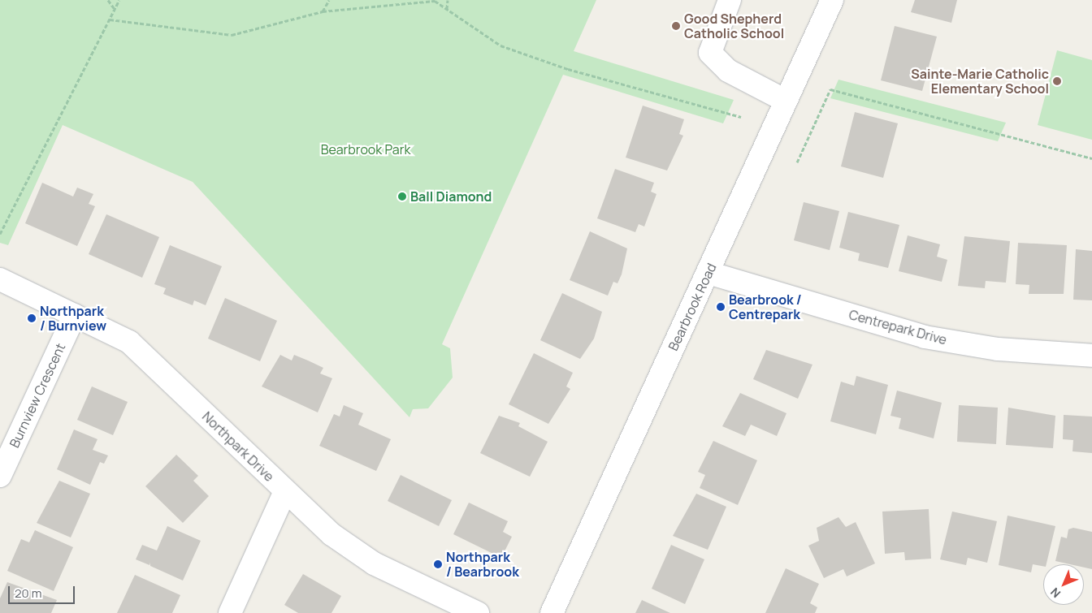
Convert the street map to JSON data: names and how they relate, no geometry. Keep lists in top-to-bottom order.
{
  "streets": {
    "street": [
      "Bearbrook Road",
      "Centrepark Drive",
      "Burnview Crescent",
      "Northpark Drive"
    ]
  },
  "crossings": [
    ["Bearbrook Road", "Centrepark Drive"],
    ["Burnview Crescent", "Northpark Drive"]
  ],
  "parks": ["Bearbrook Park"],
  "places": [
    "Good Shepherd Catholic School",
    "Sainte-Marie Catholic Elementary School",
    "Ball Diamond",
    "Bearbrook / Centrepark",
    "Northpark / Burnview",
    "Northpark / Bearbrook"
  ],
  "scale_bar": "20 m",
  "north": "bottom left"
}
